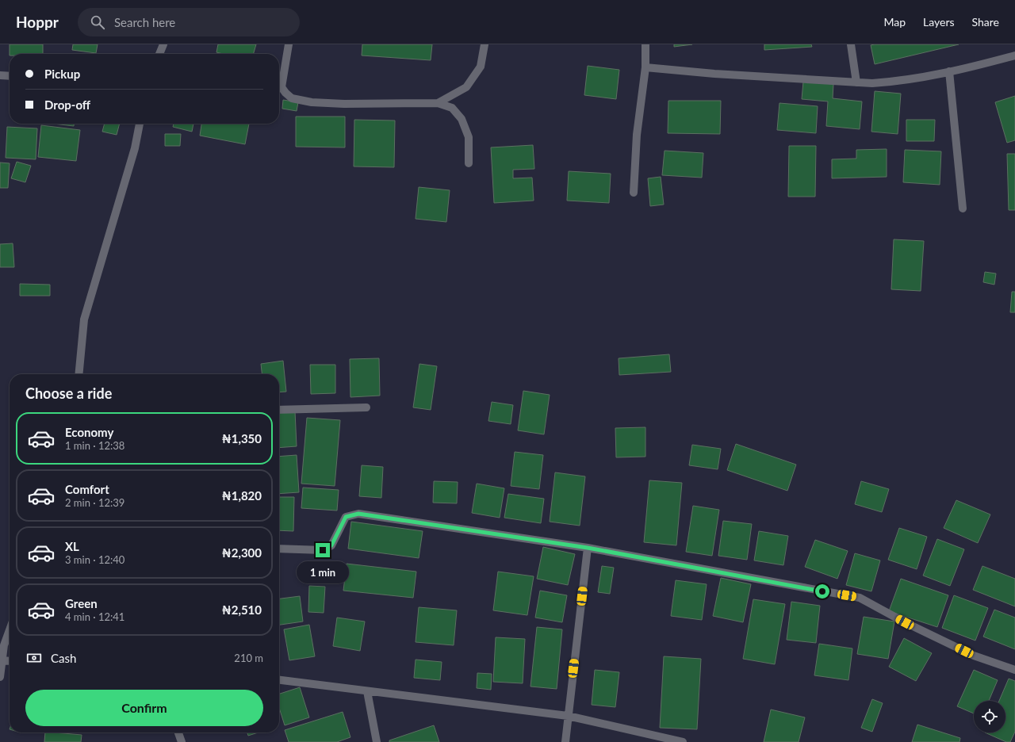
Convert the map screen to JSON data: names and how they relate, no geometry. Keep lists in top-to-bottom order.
{
  "page": {
    "header": "Hoppr",
    "search": "Search here",
    "nav": ["Map", "Layers", "Share"],
    "banner": ["Pickup", "Drop-off"],
    "heading": "Choose a ride",
    "list": [
      {
        "name": "Economy",
        "note": "1 min · 12:38",
        "value": "₦1,350"
      },
      {
        "name": "Comfort",
        "note": "2 min · 12:39",
        "value": "₦1,820"
      },
      {
        "name": "XL",
        "note": "3 min · 12:40",
        "value": "₦2,300"
      },
      {
        "name": "Green",
        "note": "4 min · 12:41",
        "value": "₦2,510"
      }
    ],
    "bubble": "1 min",
    "pay": ["Cash", "210 m"],
    "buttons": "Confirm"
  }
}
